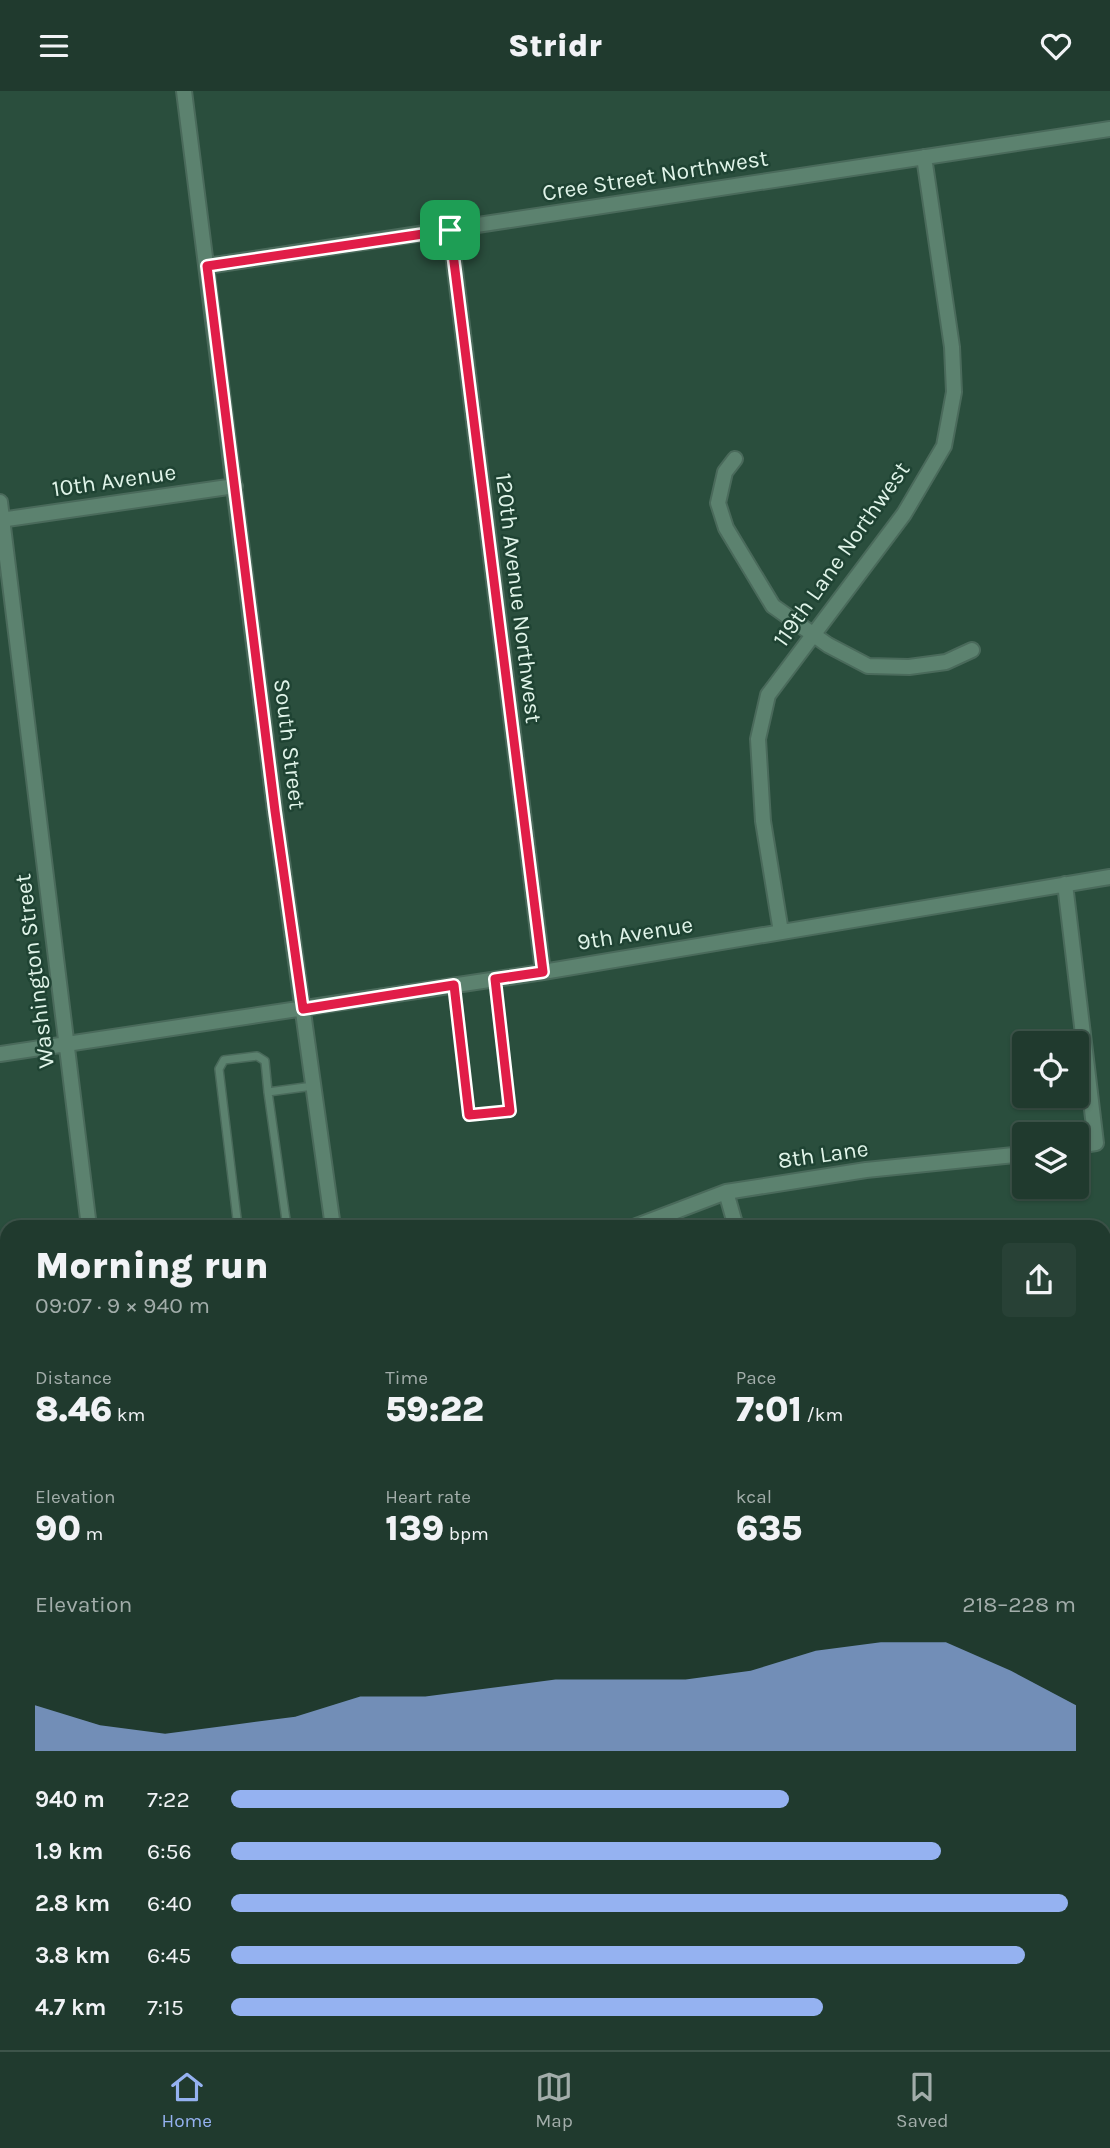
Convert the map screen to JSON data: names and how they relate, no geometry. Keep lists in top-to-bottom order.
{
  "streets": {
    "street": [
      "Cree Street Northwest",
      "10th Avenue",
      "119th Lane Northwest",
      "120th Avenue Northwest",
      "South Street",
      "9th Avenue",
      "Washington Street",
      "8th Lane"
    ]
  },
  "crossings": [
    ["Cree Street Northwest", "119th Lane Northwest"],
    ["Cree Street Northwest", "120th Avenue Northwest"],
    ["Cree Street Northwest", "South Street"],
    ["10th Avenue", "South Street"],
    ["10th Avenue", "Washington Street"],
    ["119th Lane Northwest", "9th Avenue"],
    ["120th Avenue Northwest", "9th Avenue"],
    ["South Street", "9th Avenue"],
    ["9th Avenue", "Washington Street"]
  ],
  "page": {
    "header": "Stridr",
    "heading": ["Morning run", "09:07 · 9 × 940 m"],
    "stats": [
      ["Distance", "8.46 km"],
      ["Time", "59:22"],
      ["Pace", "7:01 /km"],
      ["Elevation", "90 m"],
      ["Heart rate", "139 bpm"],
      ["kcal", "635"]
    ],
    "chart": ["Elevation", "218–228 m"],
    "list": [
      {
        "name": "940 m",
        "note": "7:22"
      },
      {
        "name": "1.9 km",
        "note": "6:56"
      },
      {
        "name": "2.8 km",
        "note": "6:40"
      },
      {
        "name": "3.8 km",
        "note": "6:45"
      },
      {
        "name": "4.7 km",
        "note": "7:15"
      }
    ],
    "tabs": ["Home", "Map", "Saved"]
  }
}
